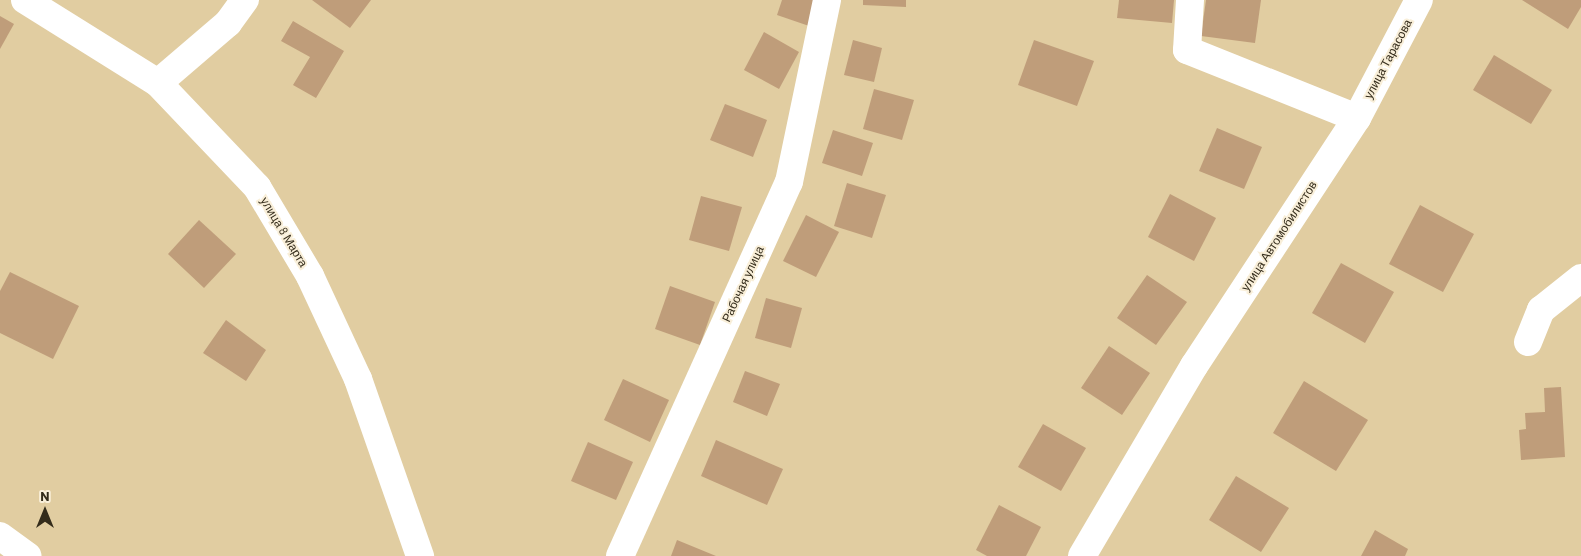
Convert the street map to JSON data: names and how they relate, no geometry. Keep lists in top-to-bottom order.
{
  "streets": {
    "street": [
      "улица Тарасова",
      "улица 8 Марта",
      "улица Автомобилистов",
      "Рабочая улица"
    ]
  },
  "crossings": [
    ["улица Тарасова", "улица Автомобилистов"]
  ],
  "north": "top"
}
